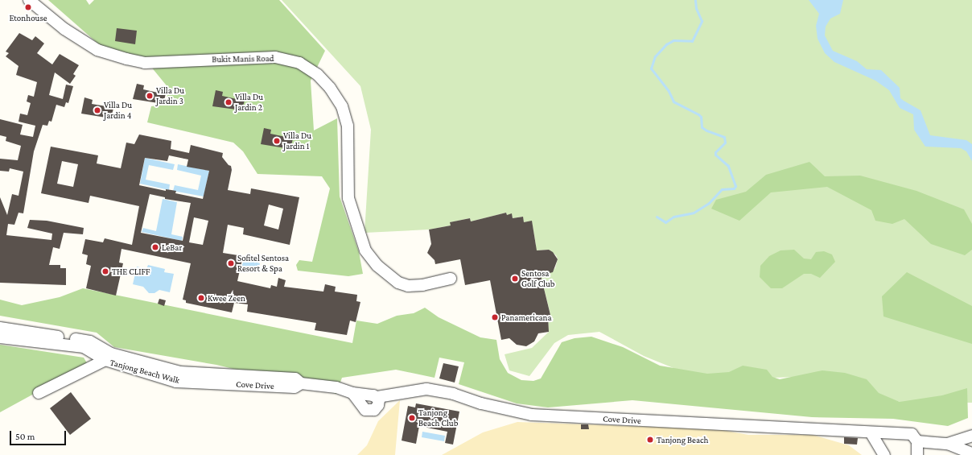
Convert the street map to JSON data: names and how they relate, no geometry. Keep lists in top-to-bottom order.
{
  "streets": {
    "street": ["Bukit Manis Road", "Tanjong Beach Walk", "Cove Drive"]
  },
  "crossings": [
    ["Tanjong Beach Walk", "Cove Drive"]
  ],
  "places": [
    "Etonhouse",
    "Villa Du Jardin 3",
    "Villa Du Jardin 2",
    "Villa Du Jardin 4",
    "Villa Du Jardin 1",
    "LeBar",
    "Sofitel Sentosa Resort & Spa",
    "THE CLIFF",
    "Sentosa Golf Club",
    "Kwee Zeen",
    "Panamericana",
    "Tanjong Beach Club",
    "Tanjong Beach"
  ],
  "scale_bar": "50 m"
}
